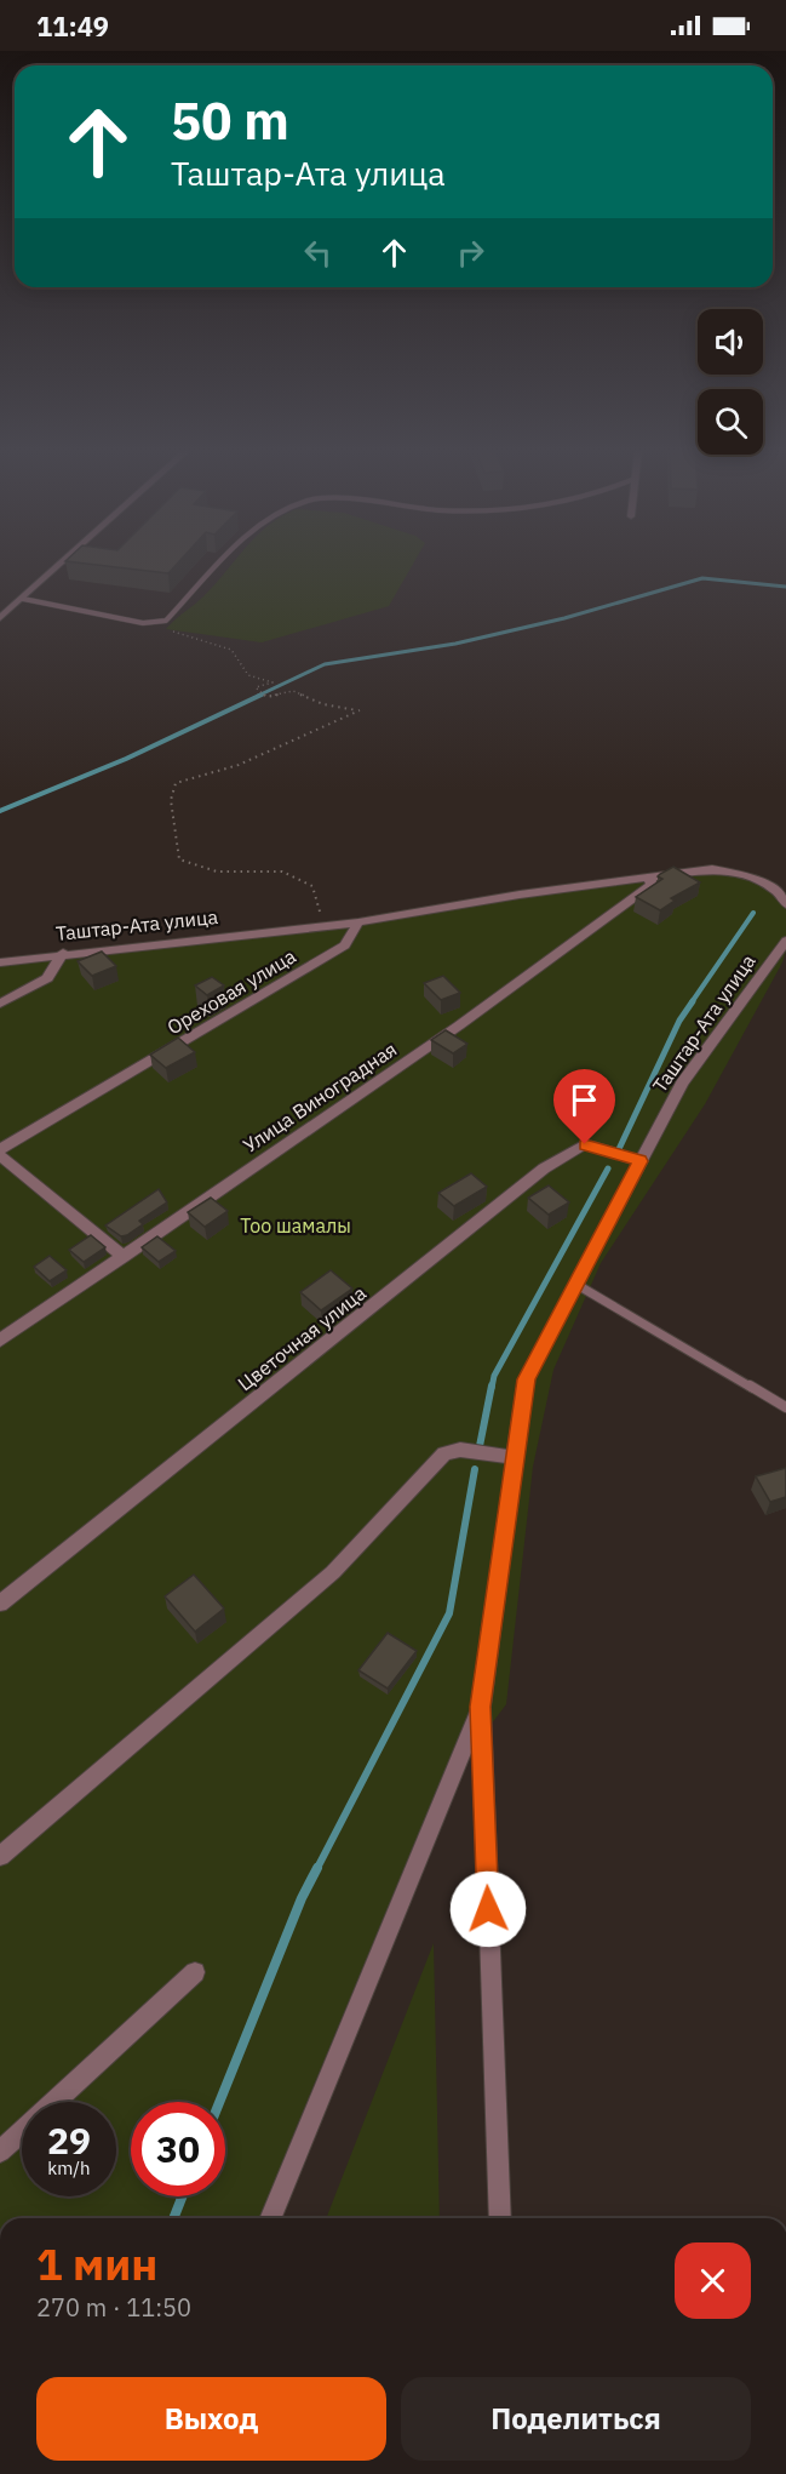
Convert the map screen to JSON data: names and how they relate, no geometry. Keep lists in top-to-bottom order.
{
  "streets": {
    "street": [
      "Таштар-Ата улица",
      "Ореховая улица",
      "Улица Виноградная",
      "Цветочная улица"
    ]
  },
  "crossings": [
    ["Таштар-Ата улица", "Ореховая улица"],
    ["Таштар-Ата улица", "Улица Виноградная"],
    ["Таштар-Ата улица", "Цветочная улица"]
  ],
  "parks": ["Тоо шамалы"],
  "page": {
    "status": "11:49",
    "turn": ["50 m", "Таштар-Ата улица"],
    "speed": "29 km/h",
    "limit": "30",
    "heading": ["1 мин", "270 m · 11:50"],
    "buttons": ["Выход", "Поделиться"]
  }
}
